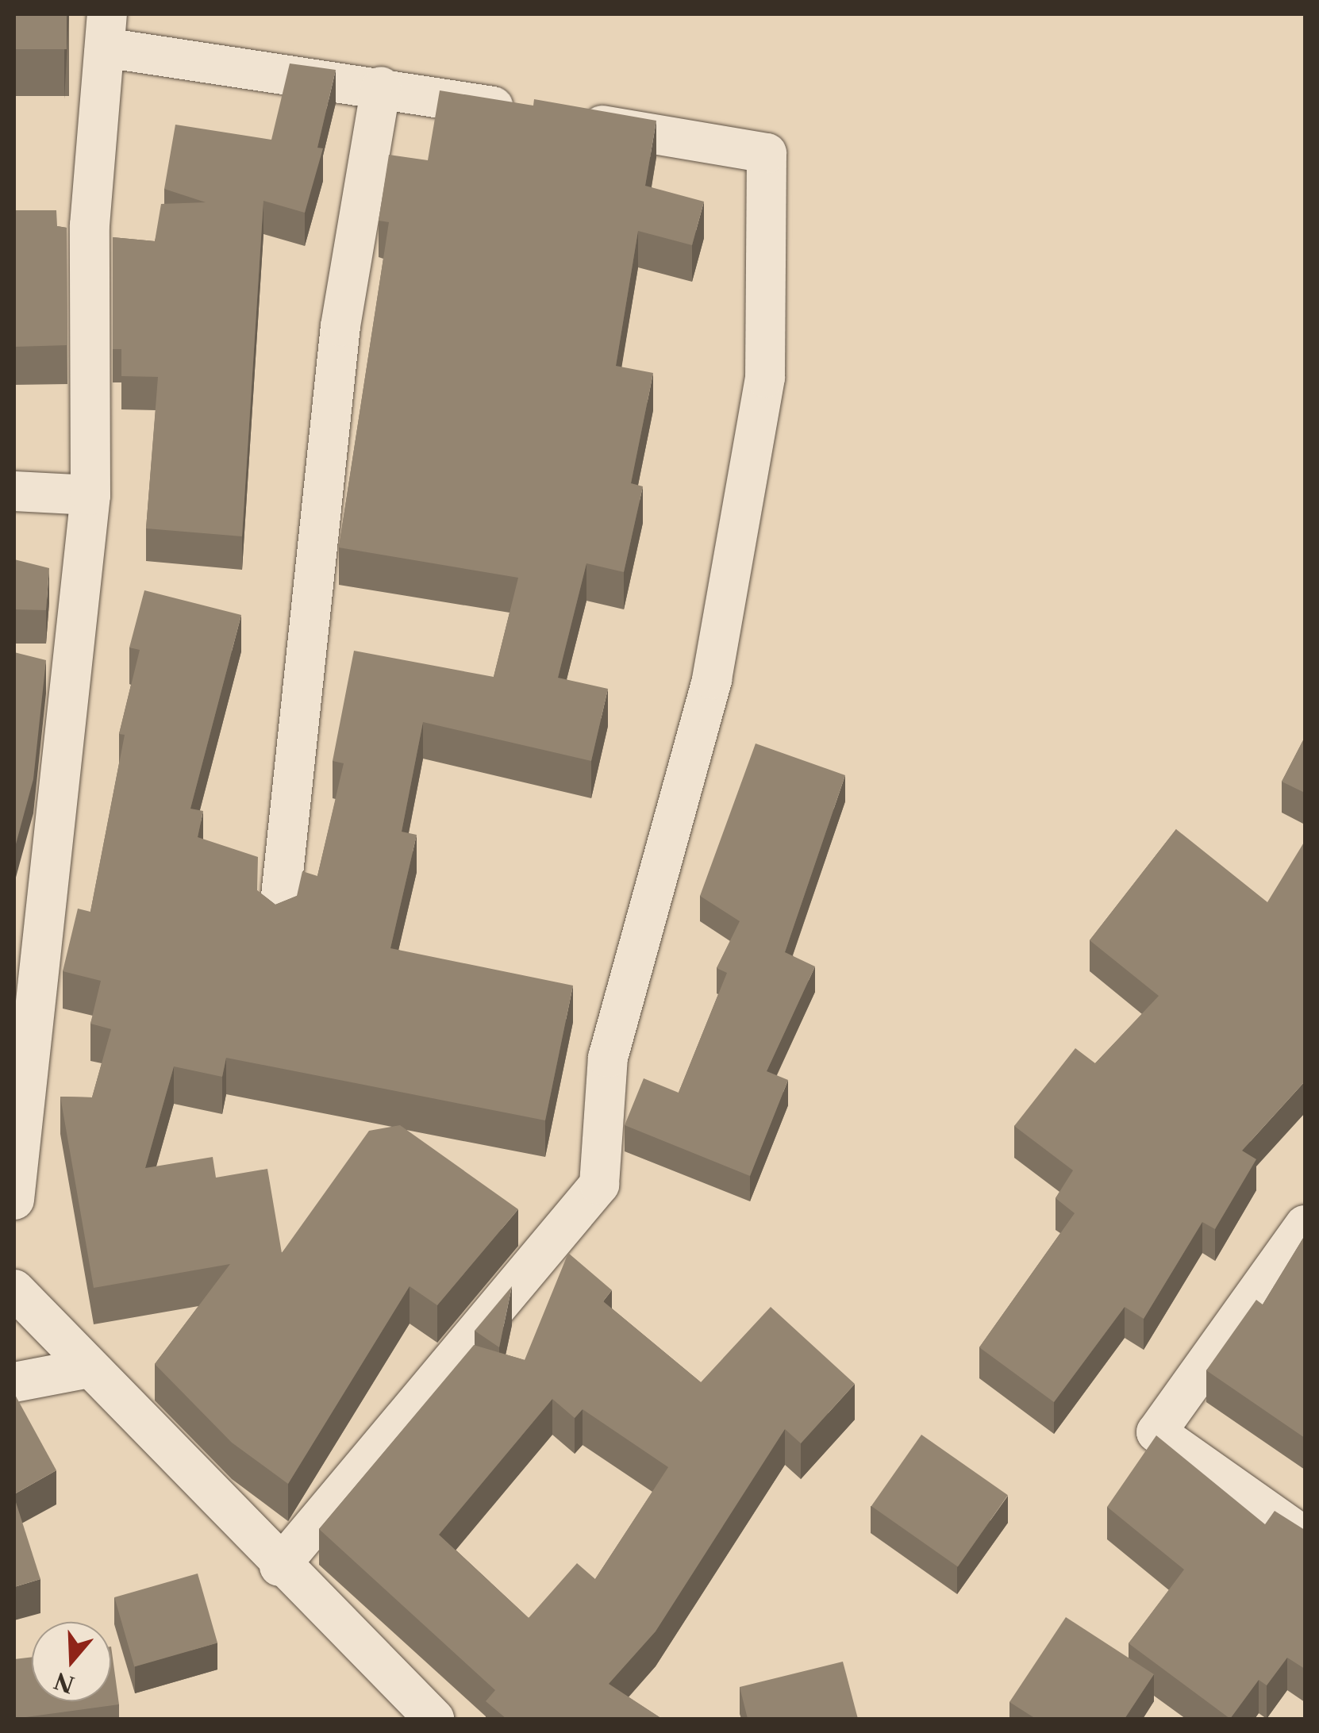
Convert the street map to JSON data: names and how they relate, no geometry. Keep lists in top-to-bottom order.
{
  "north": "bottom"
}
